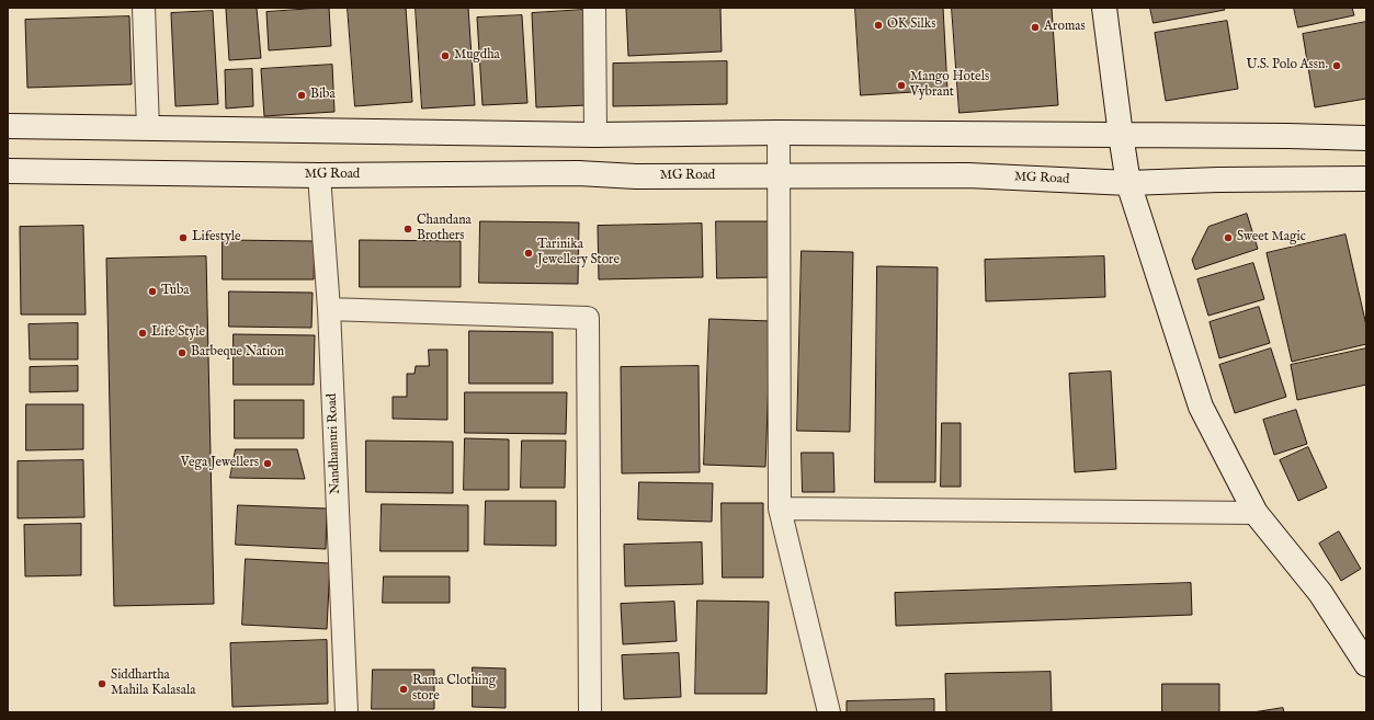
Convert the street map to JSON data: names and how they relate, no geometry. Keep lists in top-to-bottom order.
{
  "streets": {
    "main road": ["MG Road"],
    "street": ["Nandhamuri Road"]
  },
  "crossings": [
    ["MG Road", "Nandhamuri Road"]
  ],
  "places": [
    "OK Silks",
    "Aromas",
    "Mugdha",
    "U.S. Polo Assn.",
    "Mango Hotels Vybrant",
    "Biba",
    "Chandana Brothers",
    "Lifestyle",
    "Sweet Magic",
    "Tarinika Jewellery Store",
    "Tuba",
    "Life Style",
    "Barbeque Nation",
    "Vega Jewellers",
    "Siddhartha Mahila Kalasala",
    "Rama Clothing store"
  ]
}
